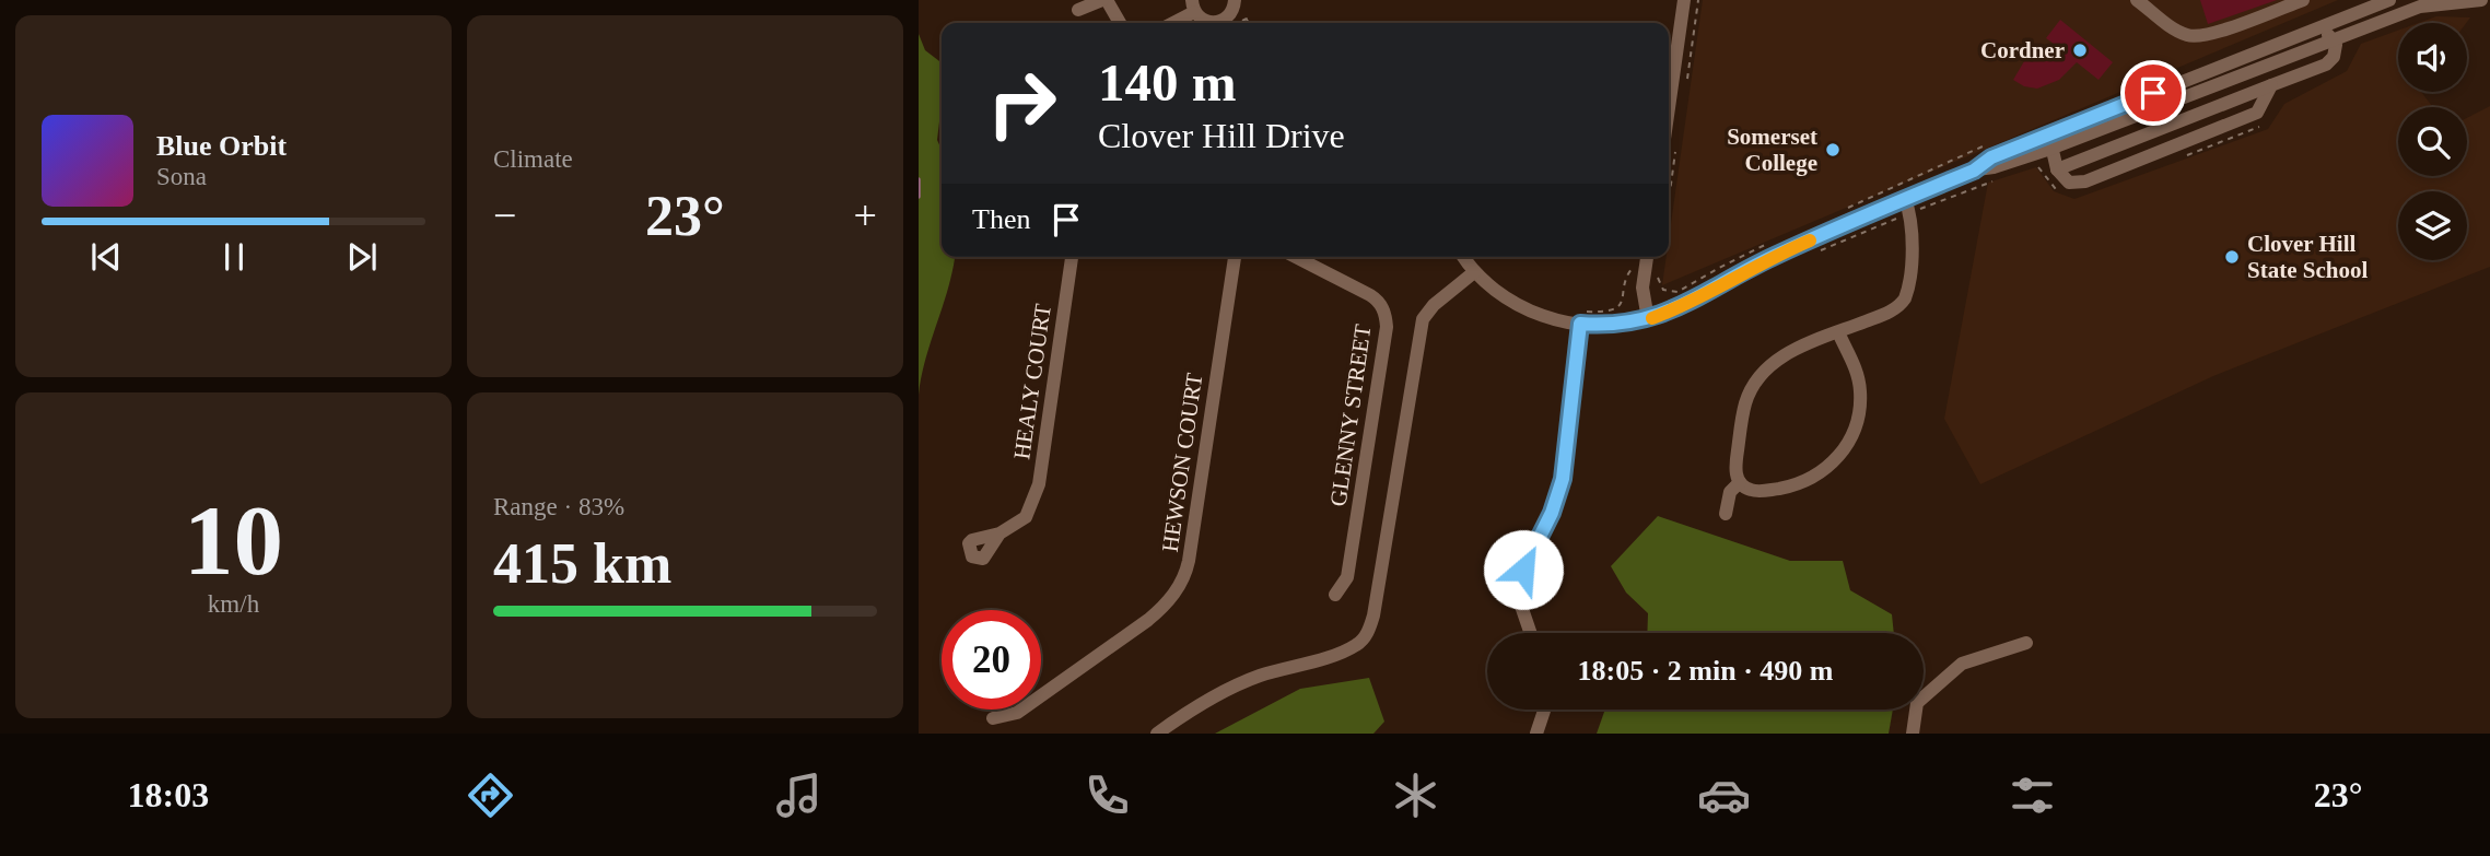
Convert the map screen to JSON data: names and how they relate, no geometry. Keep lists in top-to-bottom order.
{
  "streets": {
    "street": ["HEALY COURT", "GLENNY STREET", "HEWSON COURT"]
  },
  "places": ["Cordner", "Somerset College", "Clover Hill State School"],
  "page": {
    "tile": [
      "Climate",
      ["10", "km/h"],
      ["Range · 83%", "415 km"]
    ],
    "turn": ["140 m", "Clover Hill Drive"],
    "song": ["Blue Orbit", "Sona"],
    "then": "Then",
    "heat": ["−", "23°", "+"],
    "limit": "20",
    "trip": "18:05 · 2 min · 490 m",
    "tabs": ["18:03", "23°"]
  }
}
